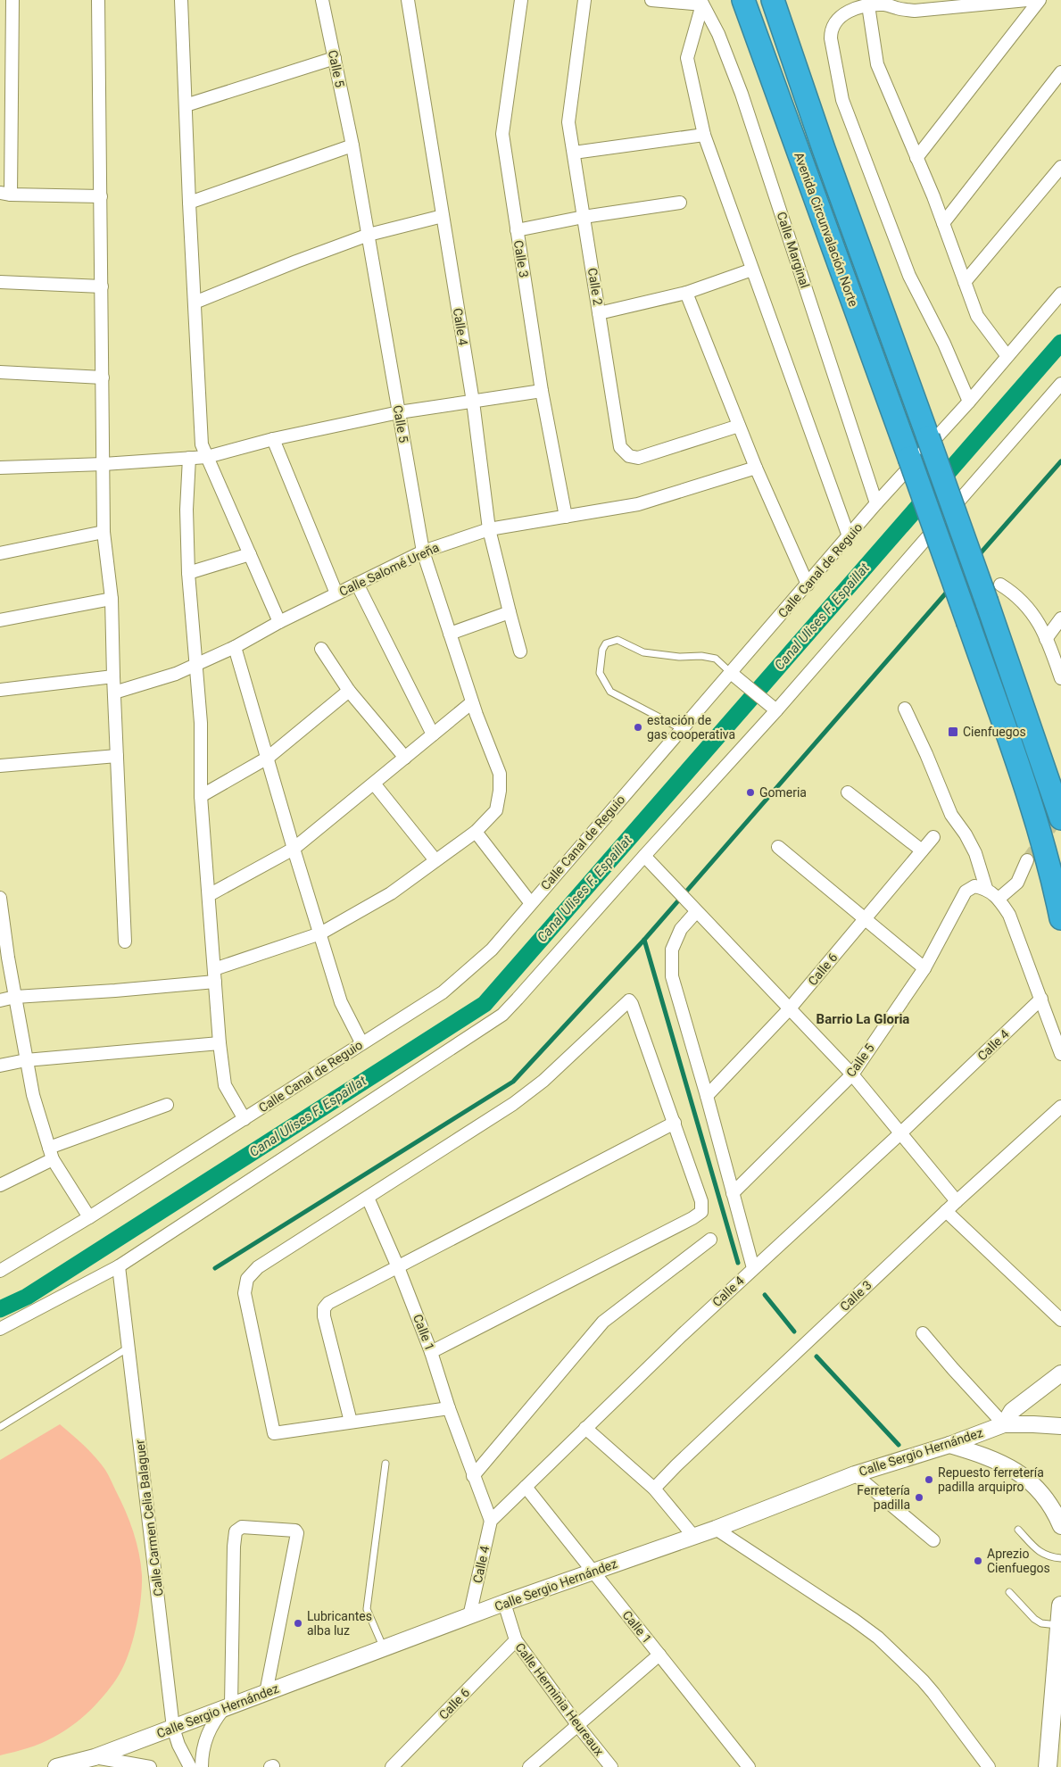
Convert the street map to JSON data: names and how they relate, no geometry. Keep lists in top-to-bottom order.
{
  "streets": {
    "highway": ["Avenida Circunvalación Norte"],
    "street": [
      "Calle 5",
      "Calle Marginal",
      "Calle 3",
      "Calle 2",
      "Calle 4",
      "Calle Salomé Ureña",
      "Calle Canal de Reguio",
      "Calle 6",
      "Calle 1",
      "Calle Sergio Hernández",
      "Calle Carmen Celia Balaguer",
      "Calle Herminia Heureaux"
    ]
  },
  "crossings": [
    ["Calle 5", "Calle Salomé Ureña"],
    ["Calle Marginal", "Calle Canal de Reguio"],
    ["Calle 3", "Calle Salomé Ureña"],
    ["Calle 4", "Calle Salomé Ureña"],
    ["Calle 4", "Calle 1"],
    ["Calle 4", "Calle Sergio Hernández"],
    ["Calle 6", "Calle Herminia Heureaux"],
    ["Calle 1", "Calle Sergio Hernández"],
    ["Calle Sergio Hernández", "Calle Carmen Celia Balaguer"],
    ["Calle Sergio Hernández", "Calle Herminia Heureaux"]
  ],
  "districts": ["Barrio La Gloria"],
  "water": ["Canal Ulises F. Espaillat"],
  "places": {
    "other": [
      "estación de gas cooperativa",
      "Gomeria",
      "Repuesto ferretería padilla arquipro",
      "Ferretería padilla",
      "Aprezio Cienfuegos",
      "Lubricantes alba luz"
    ],
    "transit": ["Cienfuegos"]
  }
}
